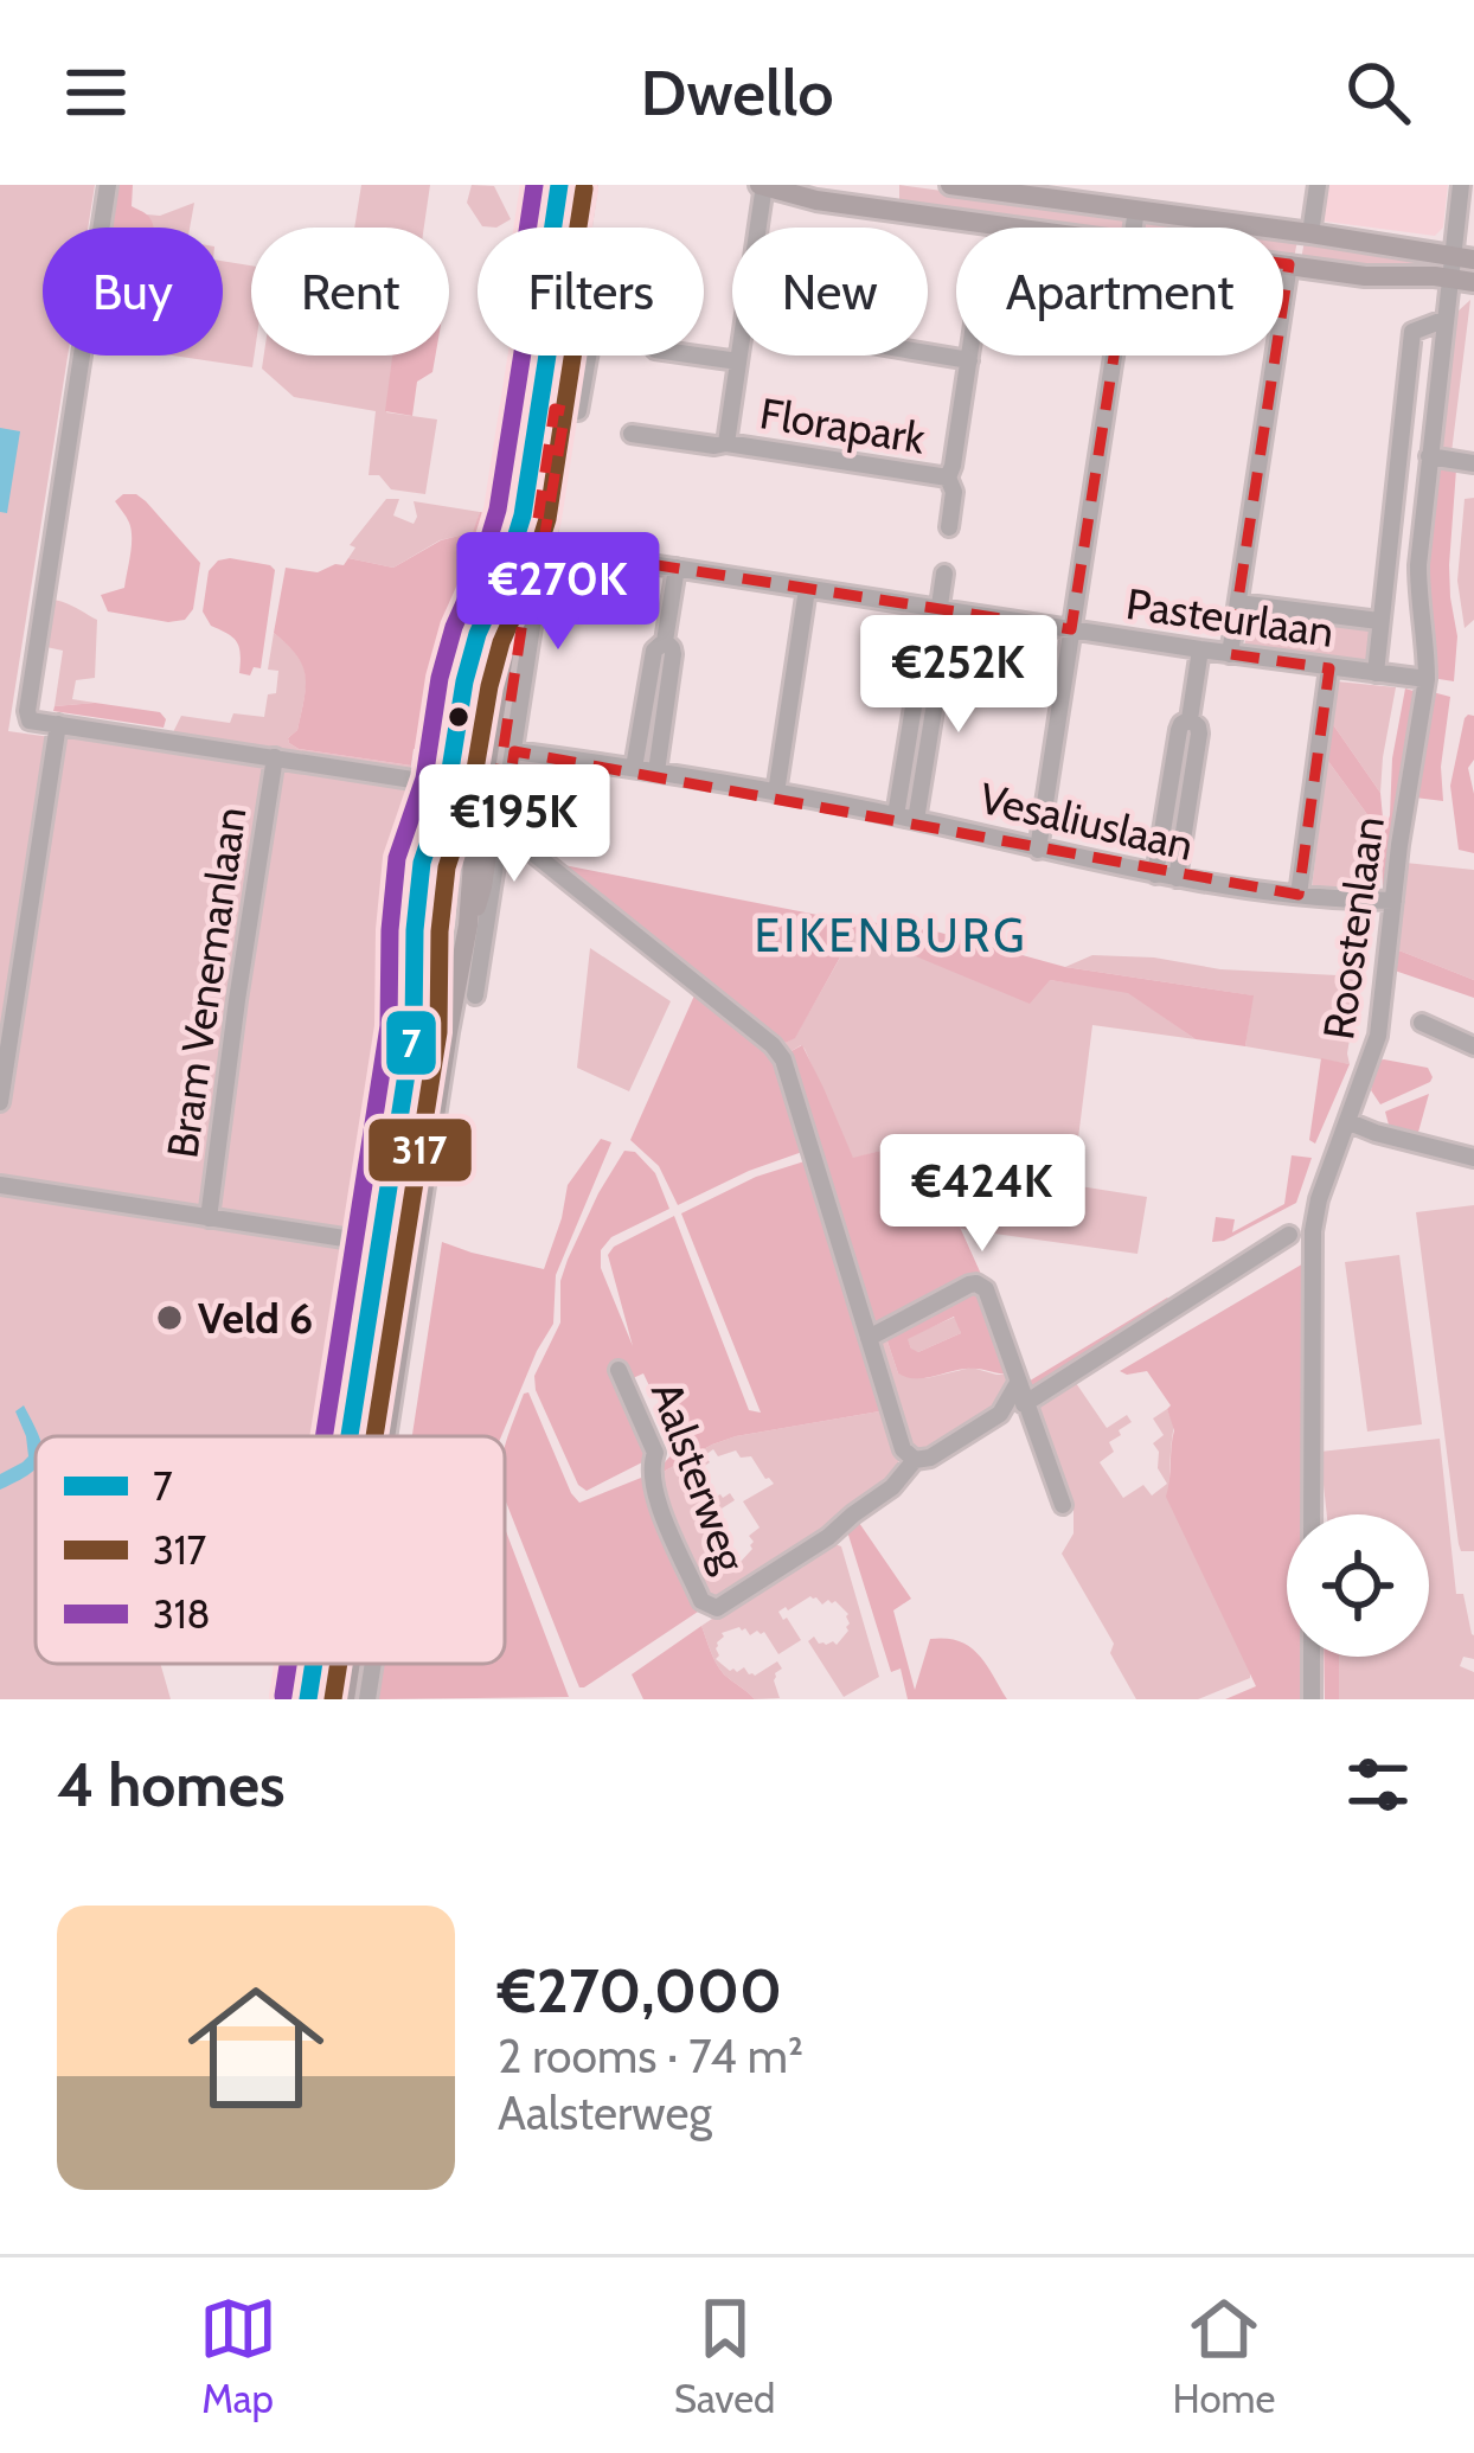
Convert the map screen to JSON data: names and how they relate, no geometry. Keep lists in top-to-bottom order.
{
  "streets": {
    "street": [
      "Florapark",
      "Pasteurlaan",
      "Vesaliuslaan",
      "Roostenlaan",
      "Bram Venemanlaan",
      "Aalsterweg"
    ]
  },
  "crossings": [
    ["Pasteurlaan", "Roostenlaan"],
    ["Vesaliuslaan", "Roostenlaan"]
  ],
  "districts": ["EIKENBURG"],
  "places": ["Veld 6"],
  "lines": ["transit line 7", "transit line 318", "transit line 317"],
  "legend": ["7", "317", "318"],
  "page": {
    "header": "Dwello",
    "chip": [
      "Buy",
      "Rent",
      "Filters",
      "New",
      "Apartment"
    ],
    "price": [
      "€270K",
      "€252K",
      "€195K",
      "€424K"
    ],
    "heading": "4 homes",
    "list": [
      {
        "name": "€270,000",
        "note": "2 rooms · 74 m² · Aalsterweg"
      }
    ],
    "tabs": ["Map", "Saved", "Home"]
  }
}
